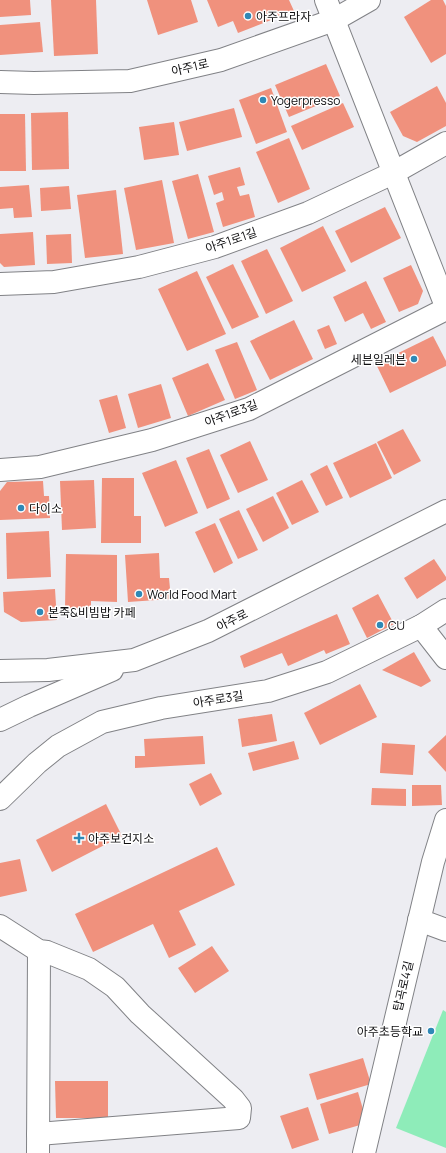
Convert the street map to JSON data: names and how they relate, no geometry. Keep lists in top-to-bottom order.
{
  "streets": {
    "street": [
      "아주1로",
      "아주1로1길",
      "아주1로3길",
      "아주로",
      "아주로3길",
      "탑곡로4길"
    ]
  },
  "places": {
    "other": [
      "아주프라자",
      "Yogerpresso",
      "세븐일레븐",
      "다이소",
      "World Food Mart",
      "본죽&비빔밥 카페",
      "CU",
      "아주초등학교"
    ],
    "health": ["아주보건지소"]
  }
}
